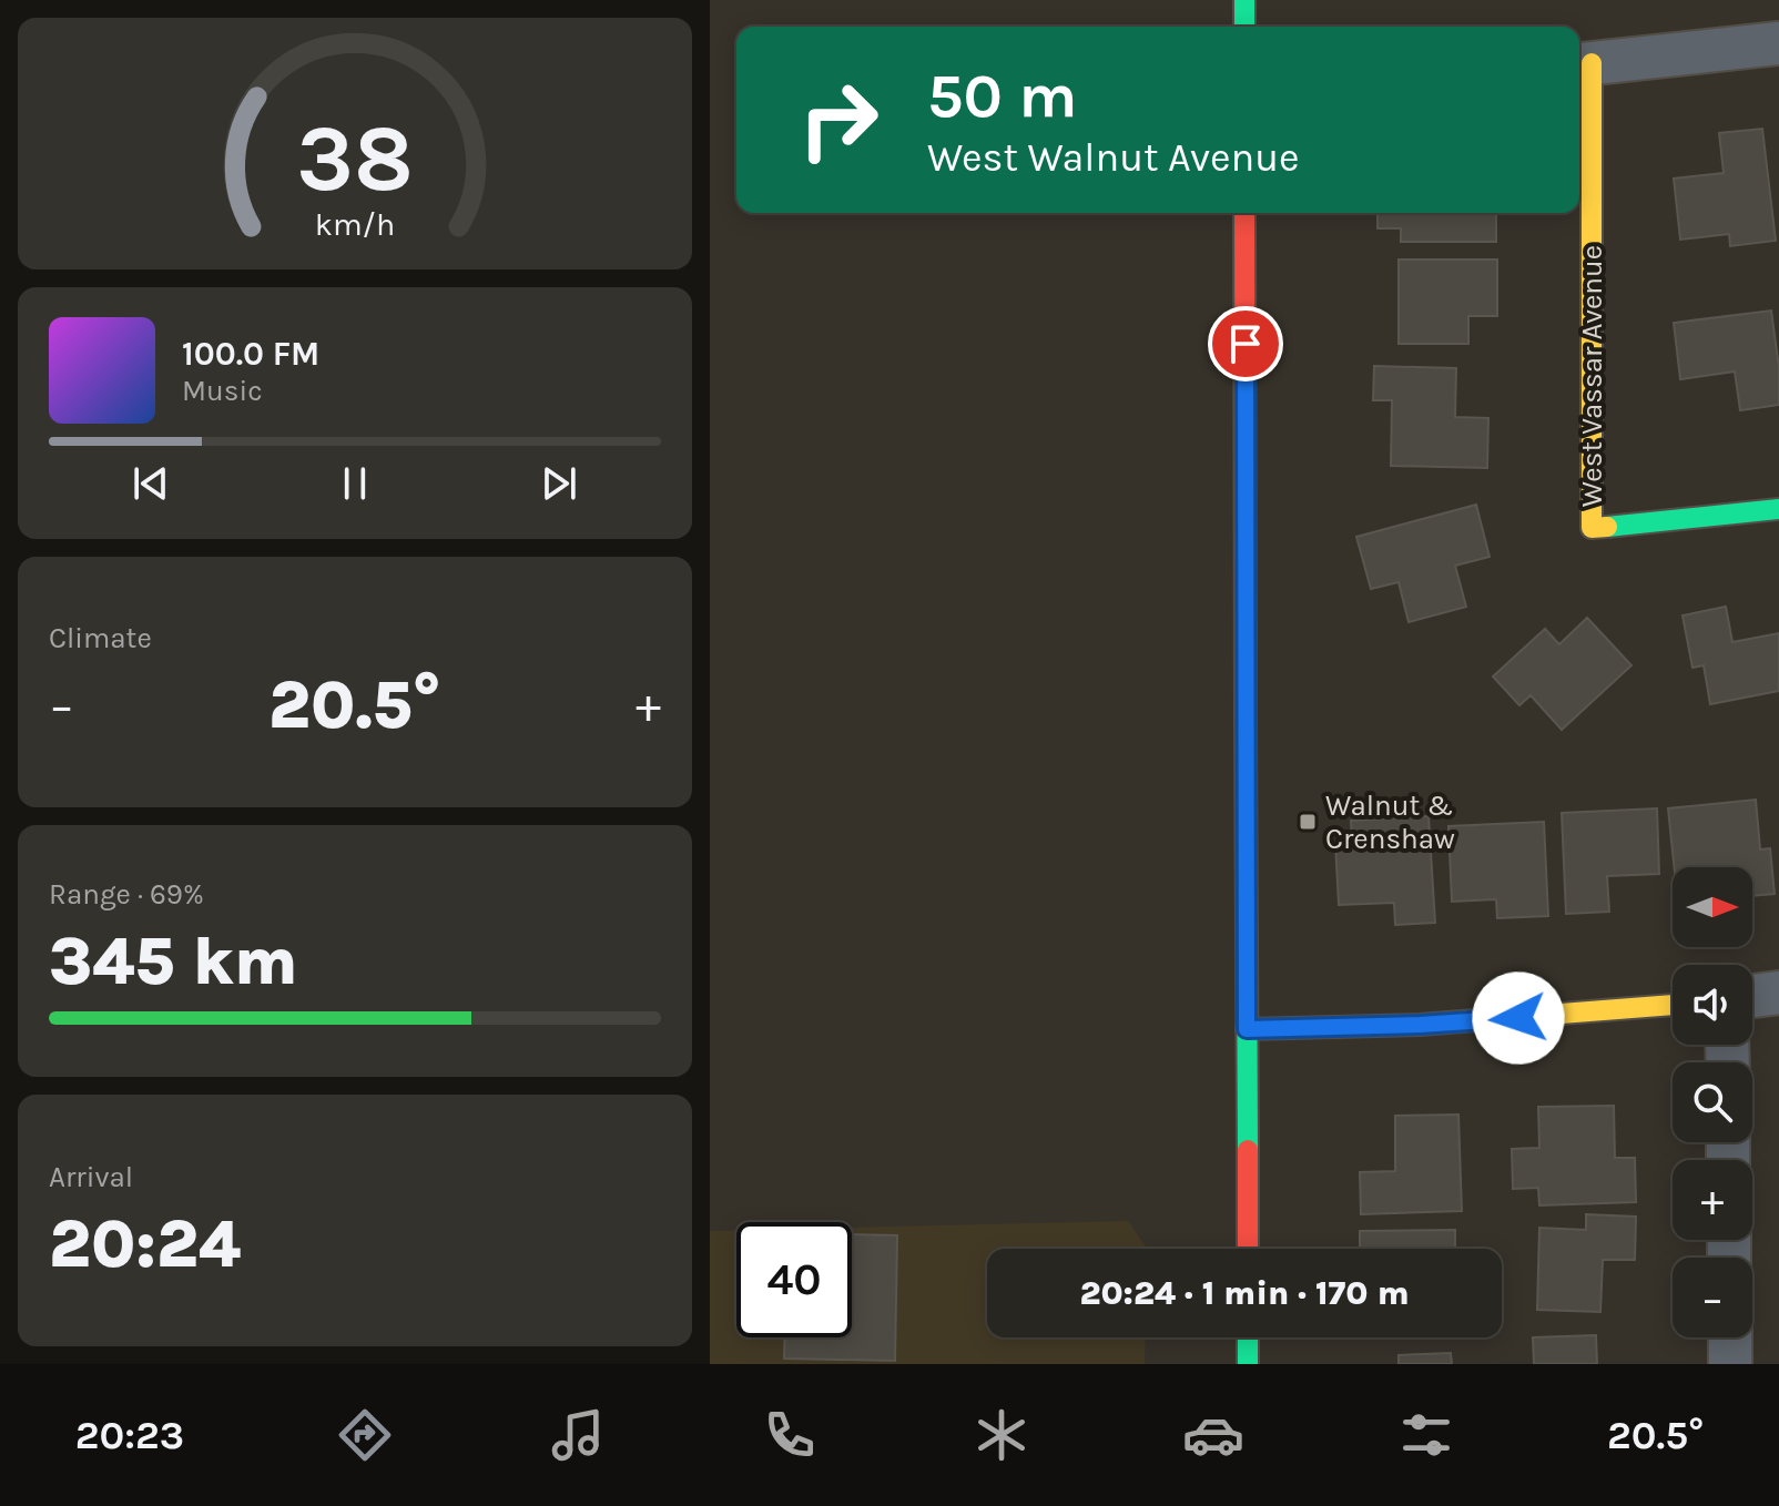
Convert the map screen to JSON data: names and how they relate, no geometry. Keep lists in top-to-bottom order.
{
  "streets": {
    "main road": ["West Vassar Avenue"]
  },
  "places": {
    "transit": ["Walnut & Crenshaw"]
  },
  "north": "right",
  "page": {
    "turn": ["50 m", "West Walnut Avenue"],
    "song": ["100.0 FM", "Music"],
    "tile": [
      "Climate",
      ["Range · 69%", "345 km"],
      ["Arrival", "20:24"]
    ],
    "heat": ["−", "20.5°", "+"],
    "map_buttons": ["+", "−"],
    "limit": "40",
    "trip": "20:24 · 1 min · 170 m",
    "tabs": ["20:23", "20.5°"],
    "gauge": ["38", "km/h"]
  }
}
